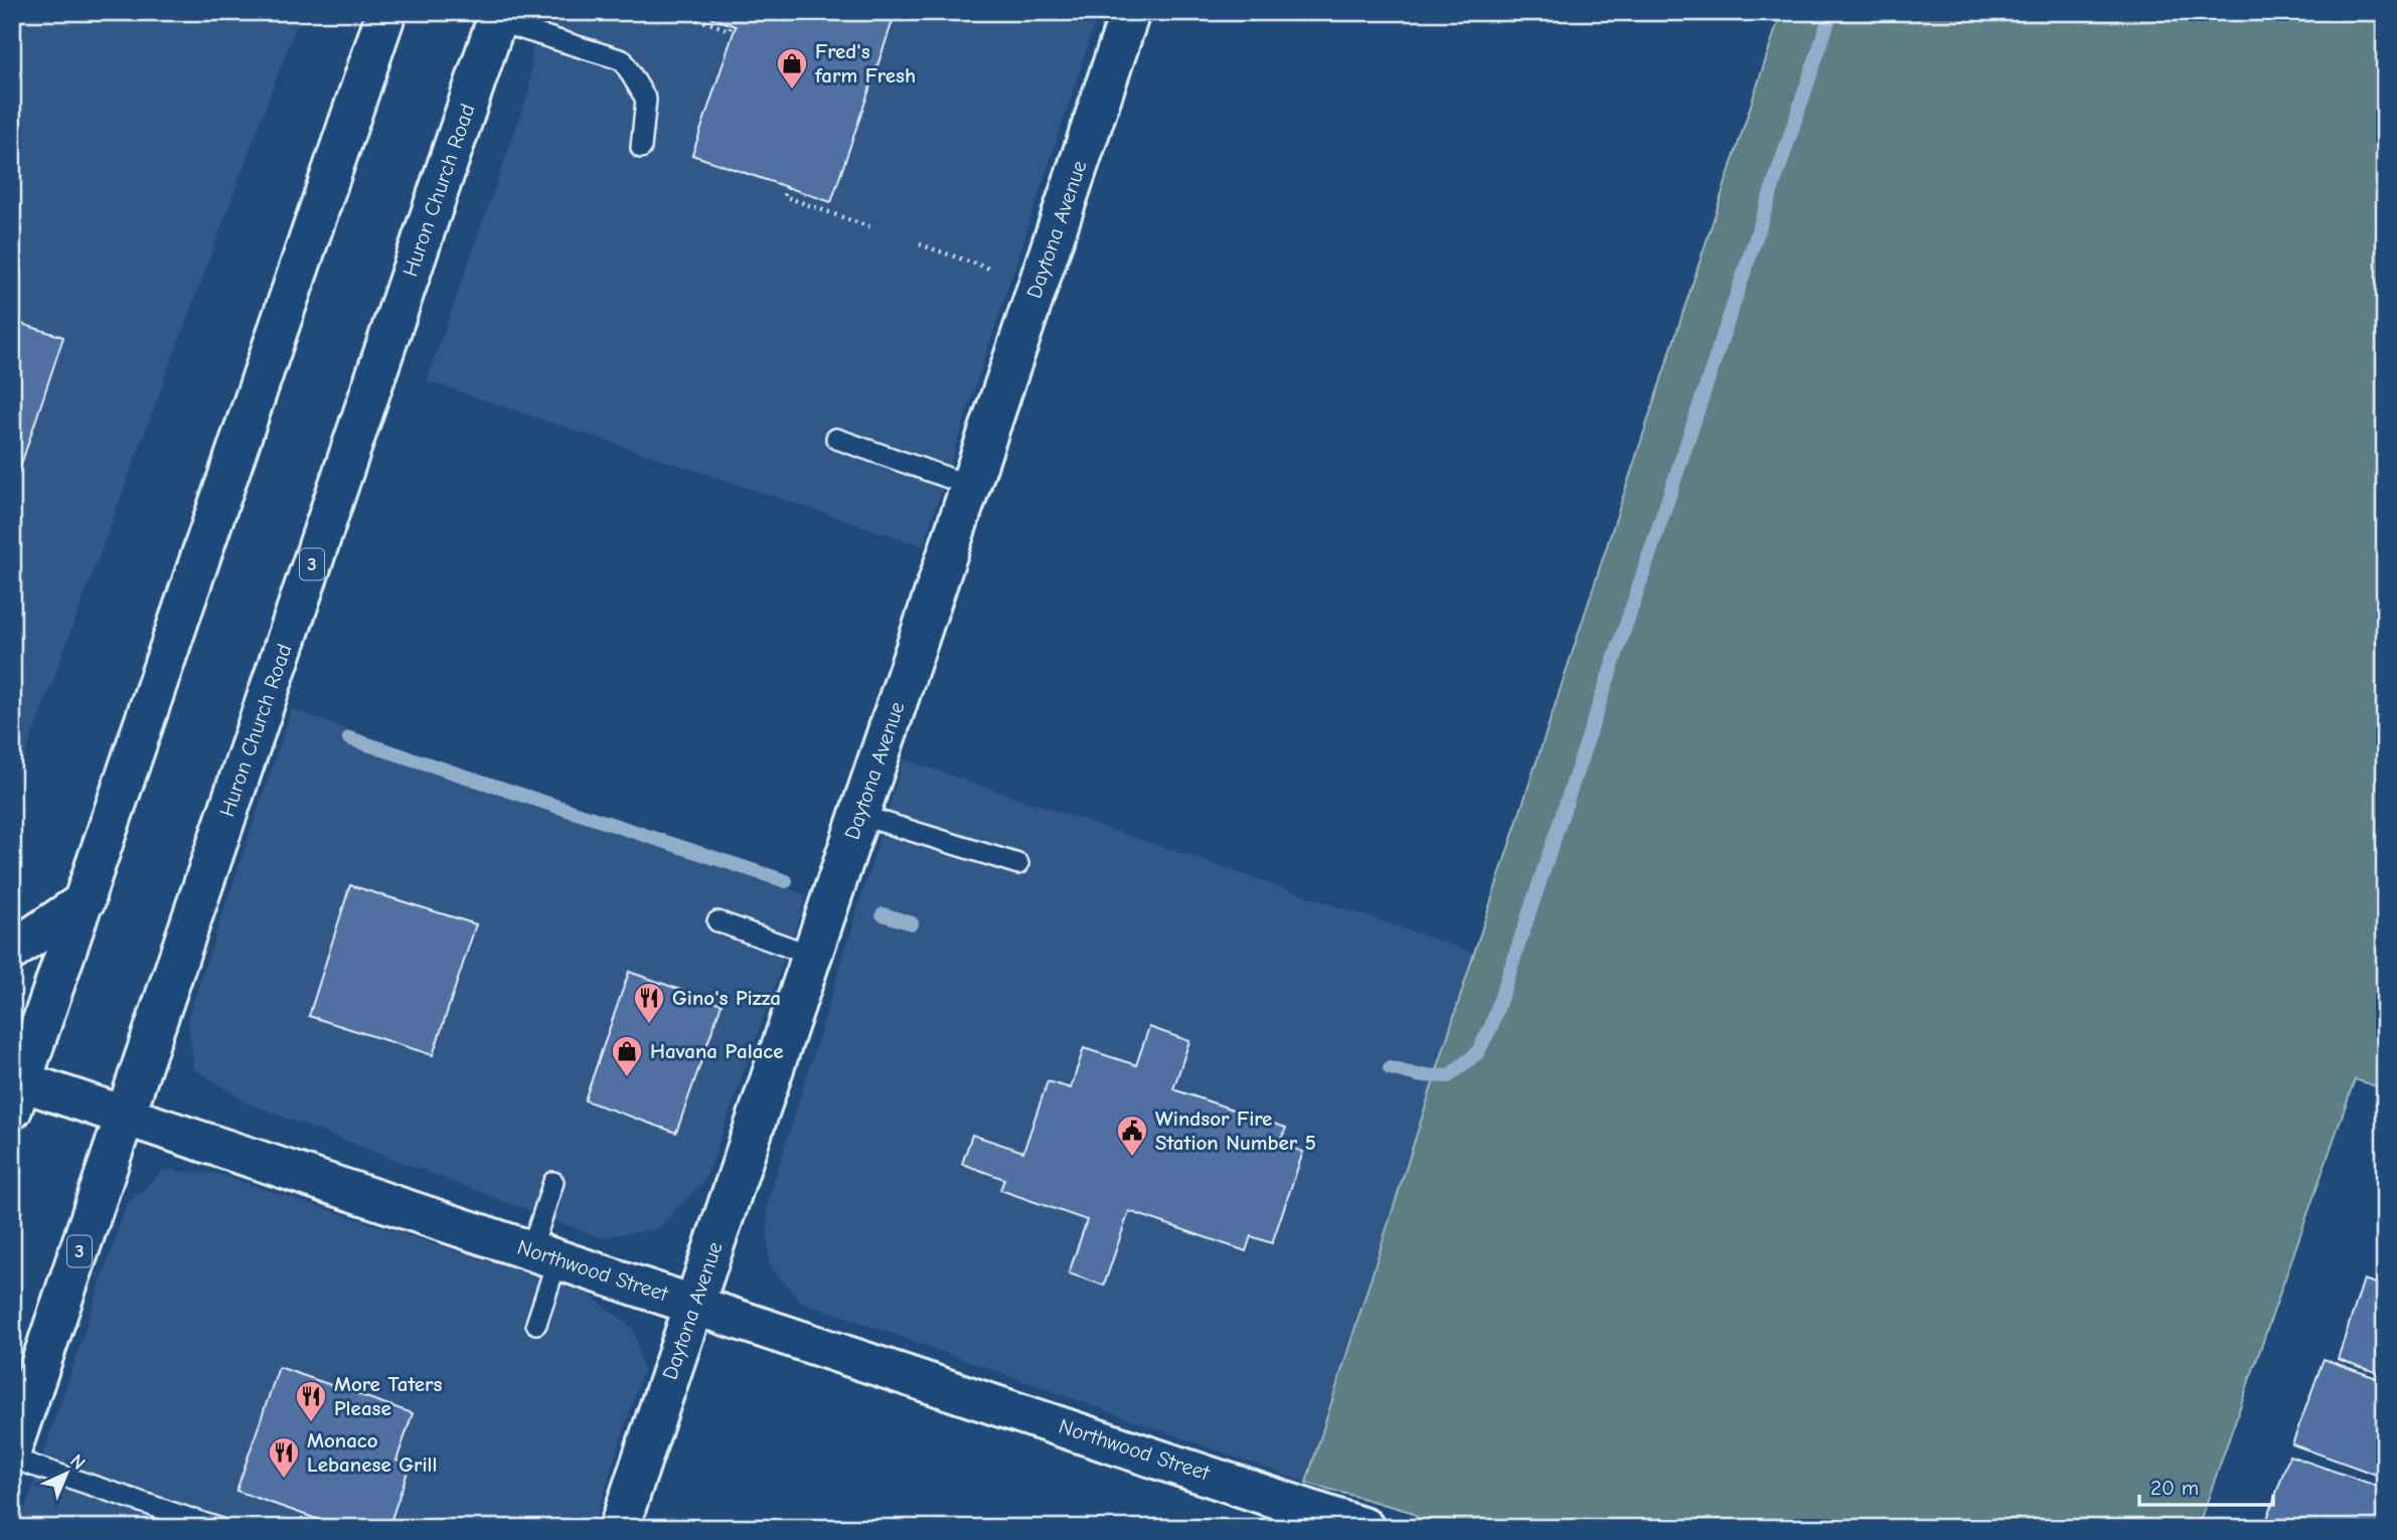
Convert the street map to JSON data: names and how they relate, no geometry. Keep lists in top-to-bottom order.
{
  "streets": {
    "main road": [
      "Huron Church Road",
      "Daytona Avenue",
      "3",
      "Northwood Street"
    ]
  },
  "crossings": [
    ["Huron Church Road", "Northwood Street"],
    ["Daytona Avenue", "Northwood Street"]
  ],
  "places": {
    "shop": ["Fred's farm Fresh", "Havana Palace"],
    "restaurant": ["Gino's Pizza", "More Taters Please", "Monaco Lebanese Grill"],
    "public building": ["Windsor Fire Station Number 5"]
  },
  "scale_bar": "20 m",
  "north": "top right"
}
